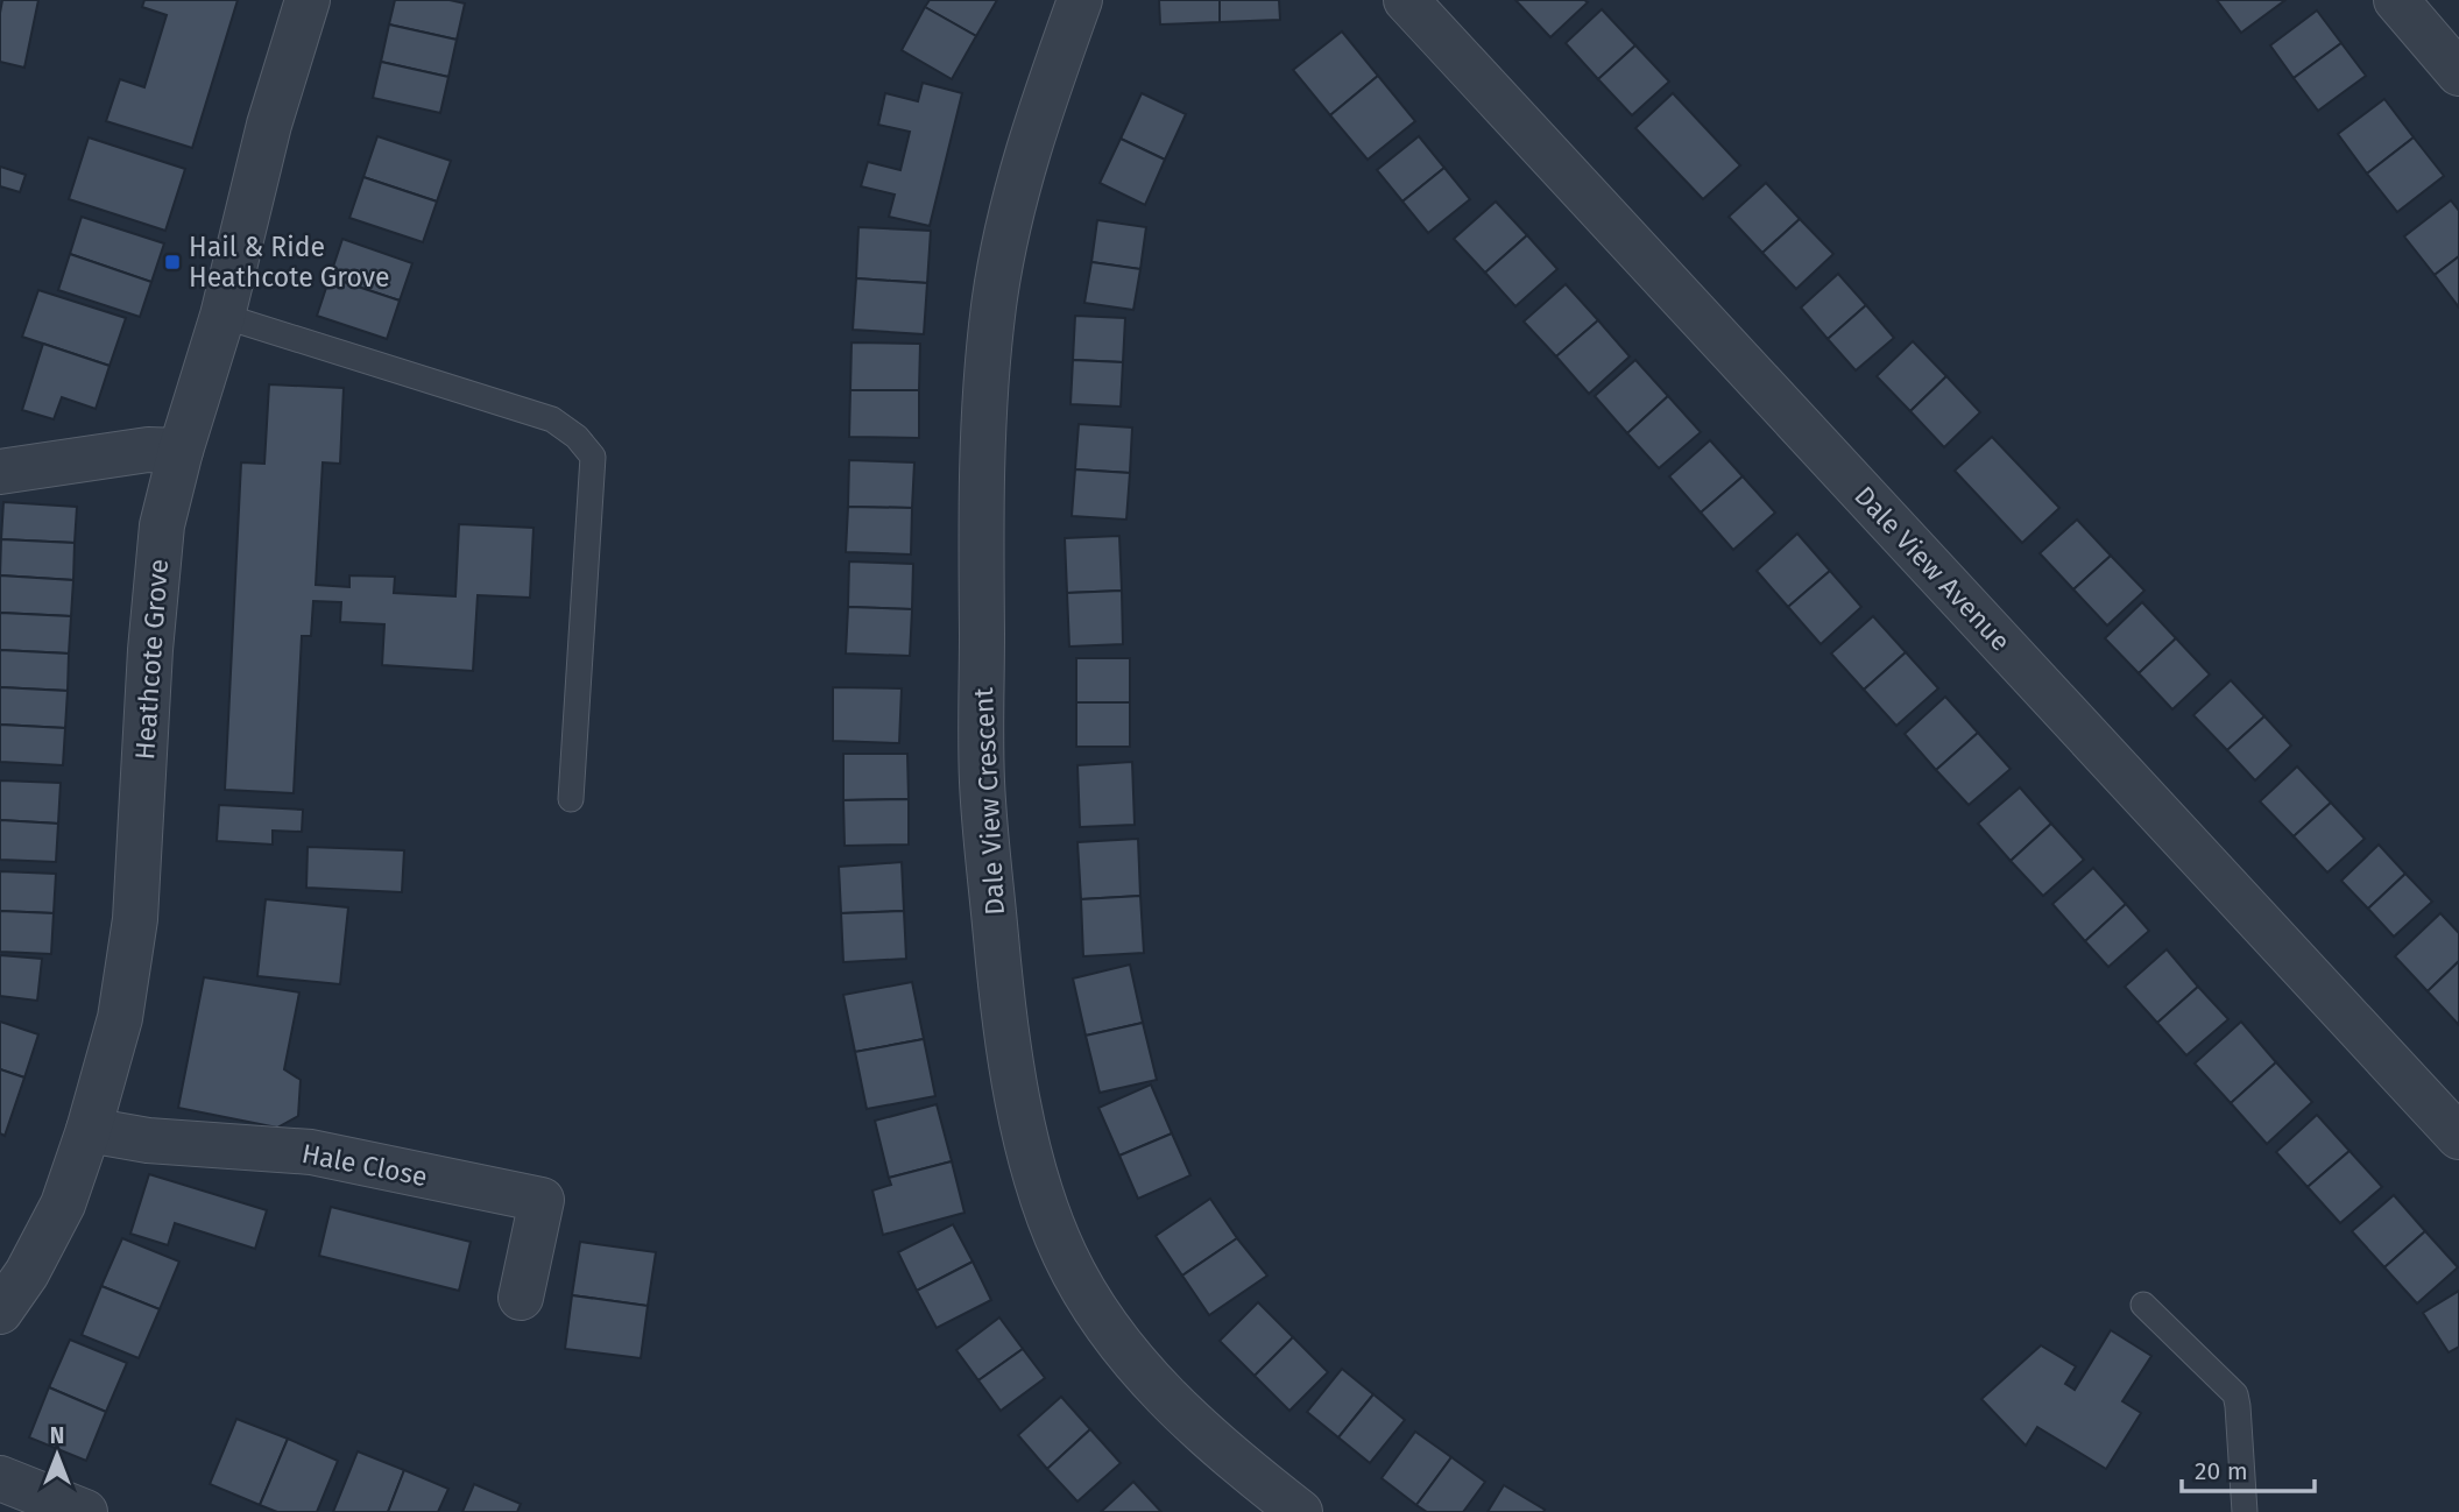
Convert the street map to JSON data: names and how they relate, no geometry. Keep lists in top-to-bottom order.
{
  "streets": {
    "street": [
      "Dale View Avenue",
      "Heathcote Grove",
      "Dale View Crescent",
      "Hale Close"
    ]
  },
  "crossings": [
    ["Heathcote Grove", "Hale Close"]
  ],
  "places": {
    "transit": ["Hail & Ride Heathcote Grove"]
  },
  "scale_bar": "20 m",
  "north": "top"
}
